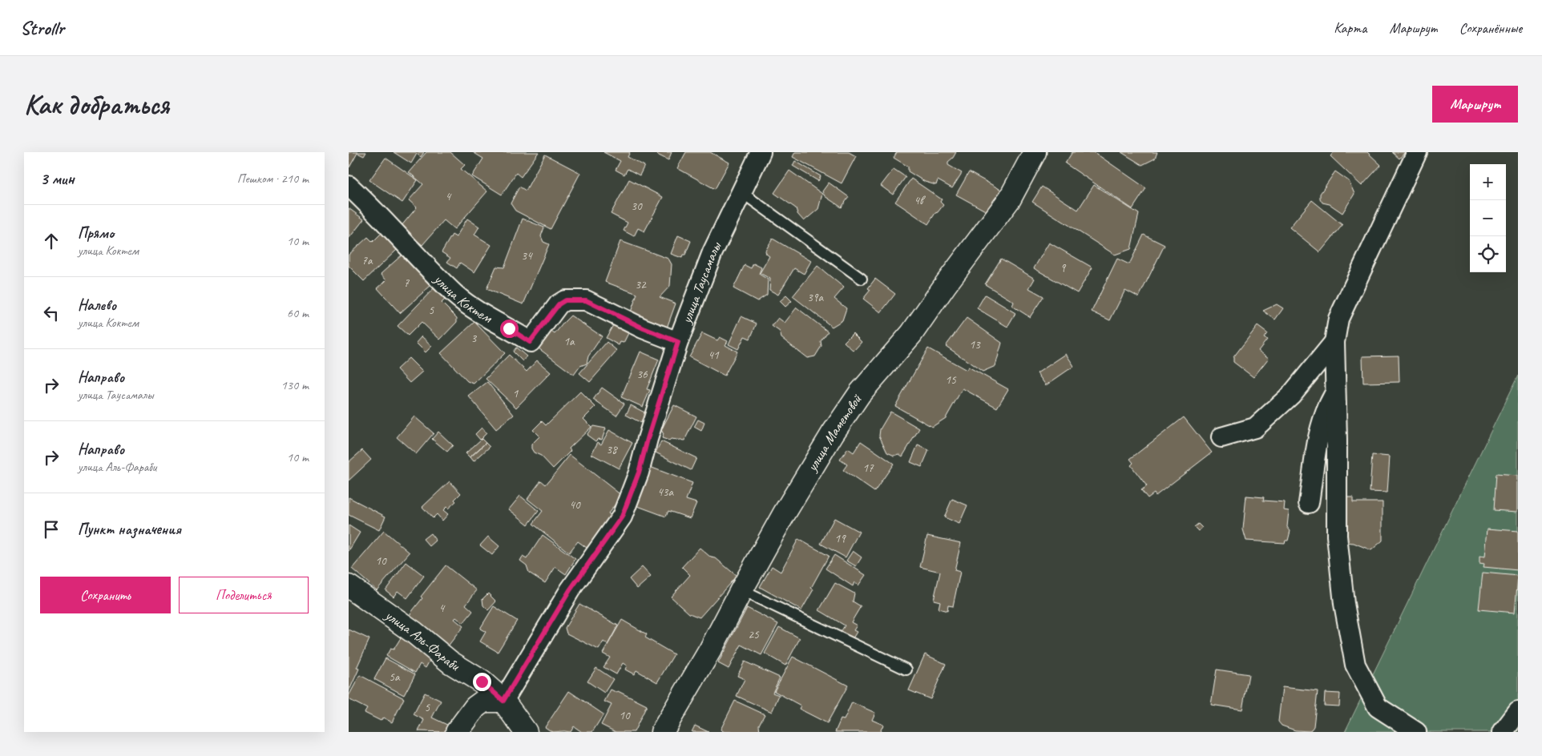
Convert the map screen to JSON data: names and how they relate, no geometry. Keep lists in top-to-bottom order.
{
  "streets": {
    "street": [
      "улица Таусамалы",
      "улица Коктем",
      "улица Маметовой",
      "улица Аль-Фараби"
    ]
  },
  "crossings": [
    ["улица Таусамалы", "улица Коктем"],
    ["улица Таусамалы", "улица Аль-Фараби"]
  ],
  "house_numbers": [
    "4",
    "4в",
    "30",
    "34",
    "7а",
    "9",
    "7",
    "32",
    "39а",
    "5",
    "3",
    "1а",
    "13",
    "41",
    "36",
    "15",
    "1",
    "38",
    "17",
    "43а",
    "40",
    "19",
    "10",
    "4",
    "25",
    "5а",
    "5",
    "10"
  ],
  "page": {
    "header": "Strollr",
    "nav": ["Карта", "Маршрут", "Сохранённые"],
    "buttons": [
      "Маршрут",
      ["Сохранить", "Поделиться"]
    ],
    "title": "Как добраться",
    "heading": ["3 мин", "Пешком · 210 m"],
    "map_buttons": ["+", "−"],
    "list": [
      ["Прямо", "улица Коктем", "10 m"],
      ["Налево", "улица Коктем", "60 m"],
      ["Направо", "улица Таусамалы", "130 m"],
      ["Направо", "улица Аль-Фараби", "10 m"],
      "Пункт назначения"
    ]
  }
}
